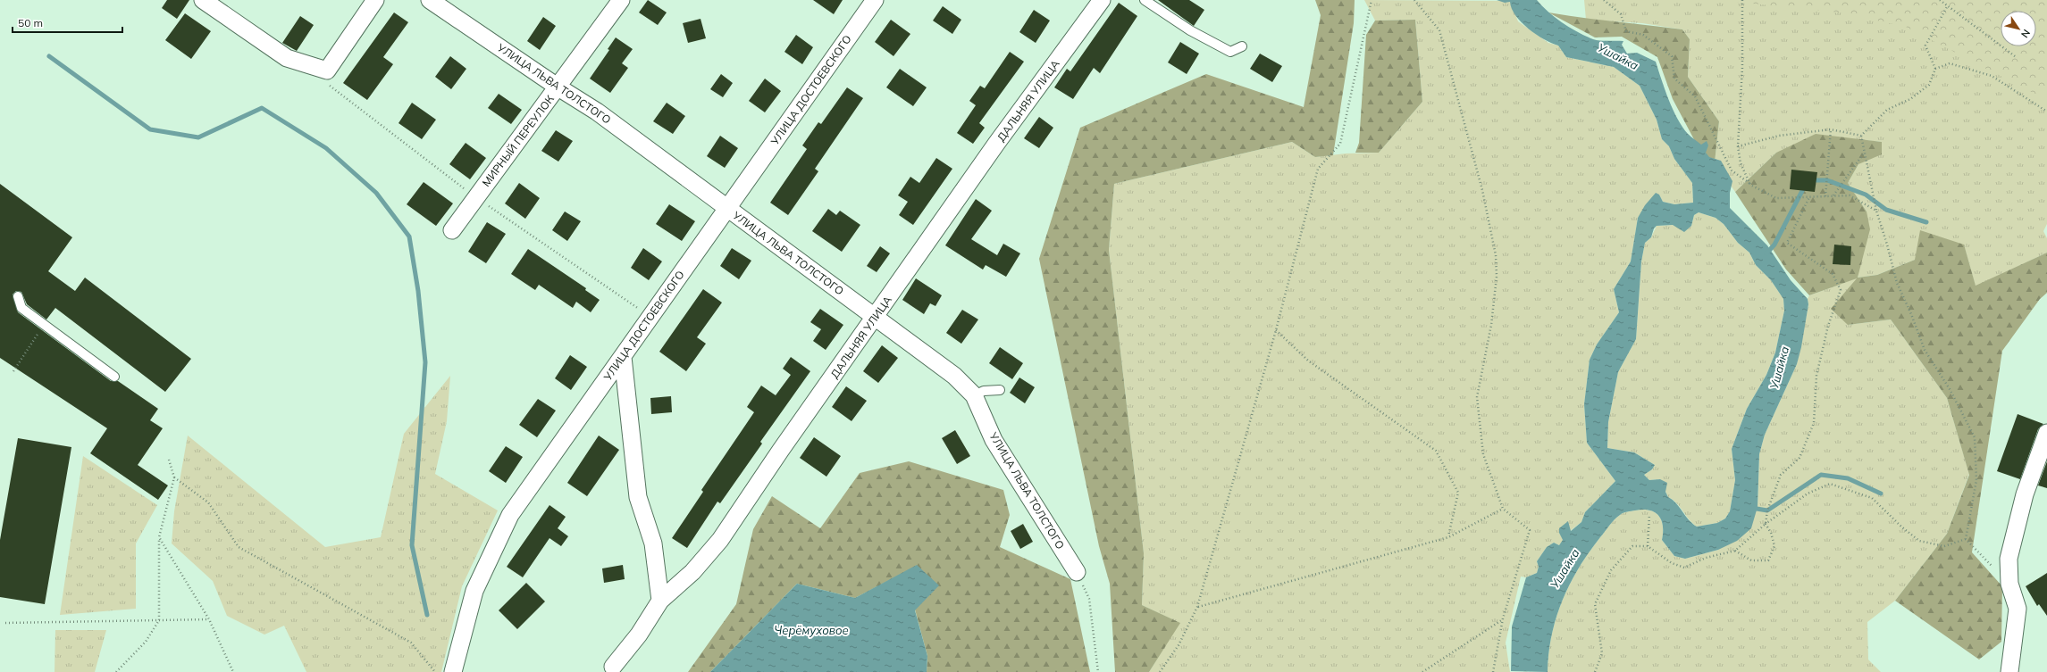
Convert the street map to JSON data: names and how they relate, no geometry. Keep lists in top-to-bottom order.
{
  "streets": {
    "street": [
      "УЛИЦА ЛЬВА ТОЛСТОГО",
      "УЛИЦА ДОСТОЕВСКОГО",
      "ДАЛЬНЯЯ УЛИЦА",
      "МИРНЫЙ ПЕРЕУЛОК"
    ]
  },
  "crossings": [
    ["УЛИЦА ЛЬВА ТОЛСТОГО", "УЛИЦА ДОСТОЕВСКОГО"],
    ["УЛИЦА ЛЬВА ТОЛСТОГО", "ДАЛЬНЯЯ УЛИЦА"],
    ["УЛИЦА ЛЬВА ТОЛСТОГО", "МИРНЫЙ ПЕРЕУЛОК"]
  ],
  "water": ["Ушайка", "Черёмуховое"],
  "scale_bar": "50 m",
  "north": "bottom right"
}
